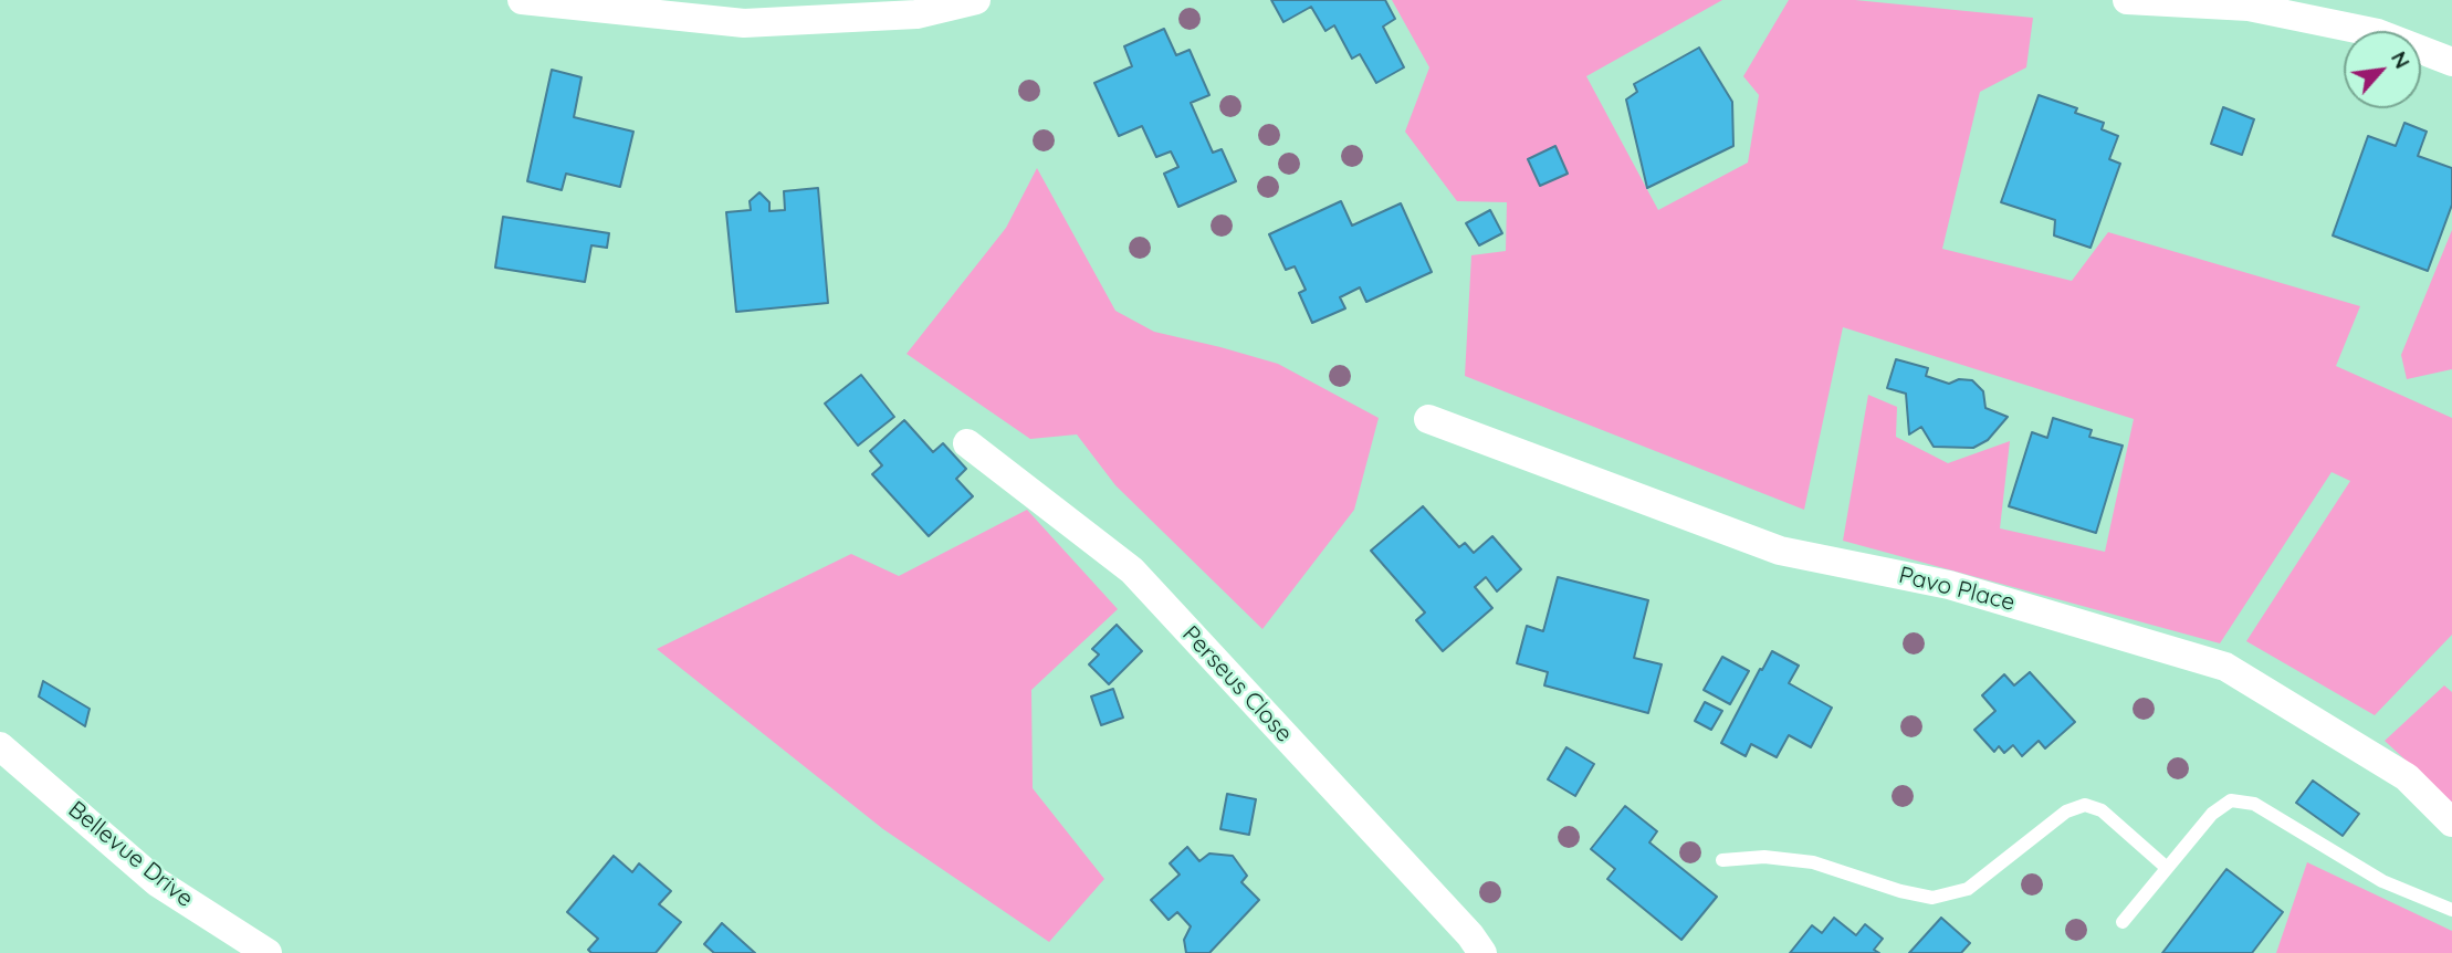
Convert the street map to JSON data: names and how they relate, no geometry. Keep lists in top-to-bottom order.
{
  "streets": {
    "street": ["Pavo Place", "Perseus Close", "Bellevue Drive"]
  },
  "north": "top right"
}
